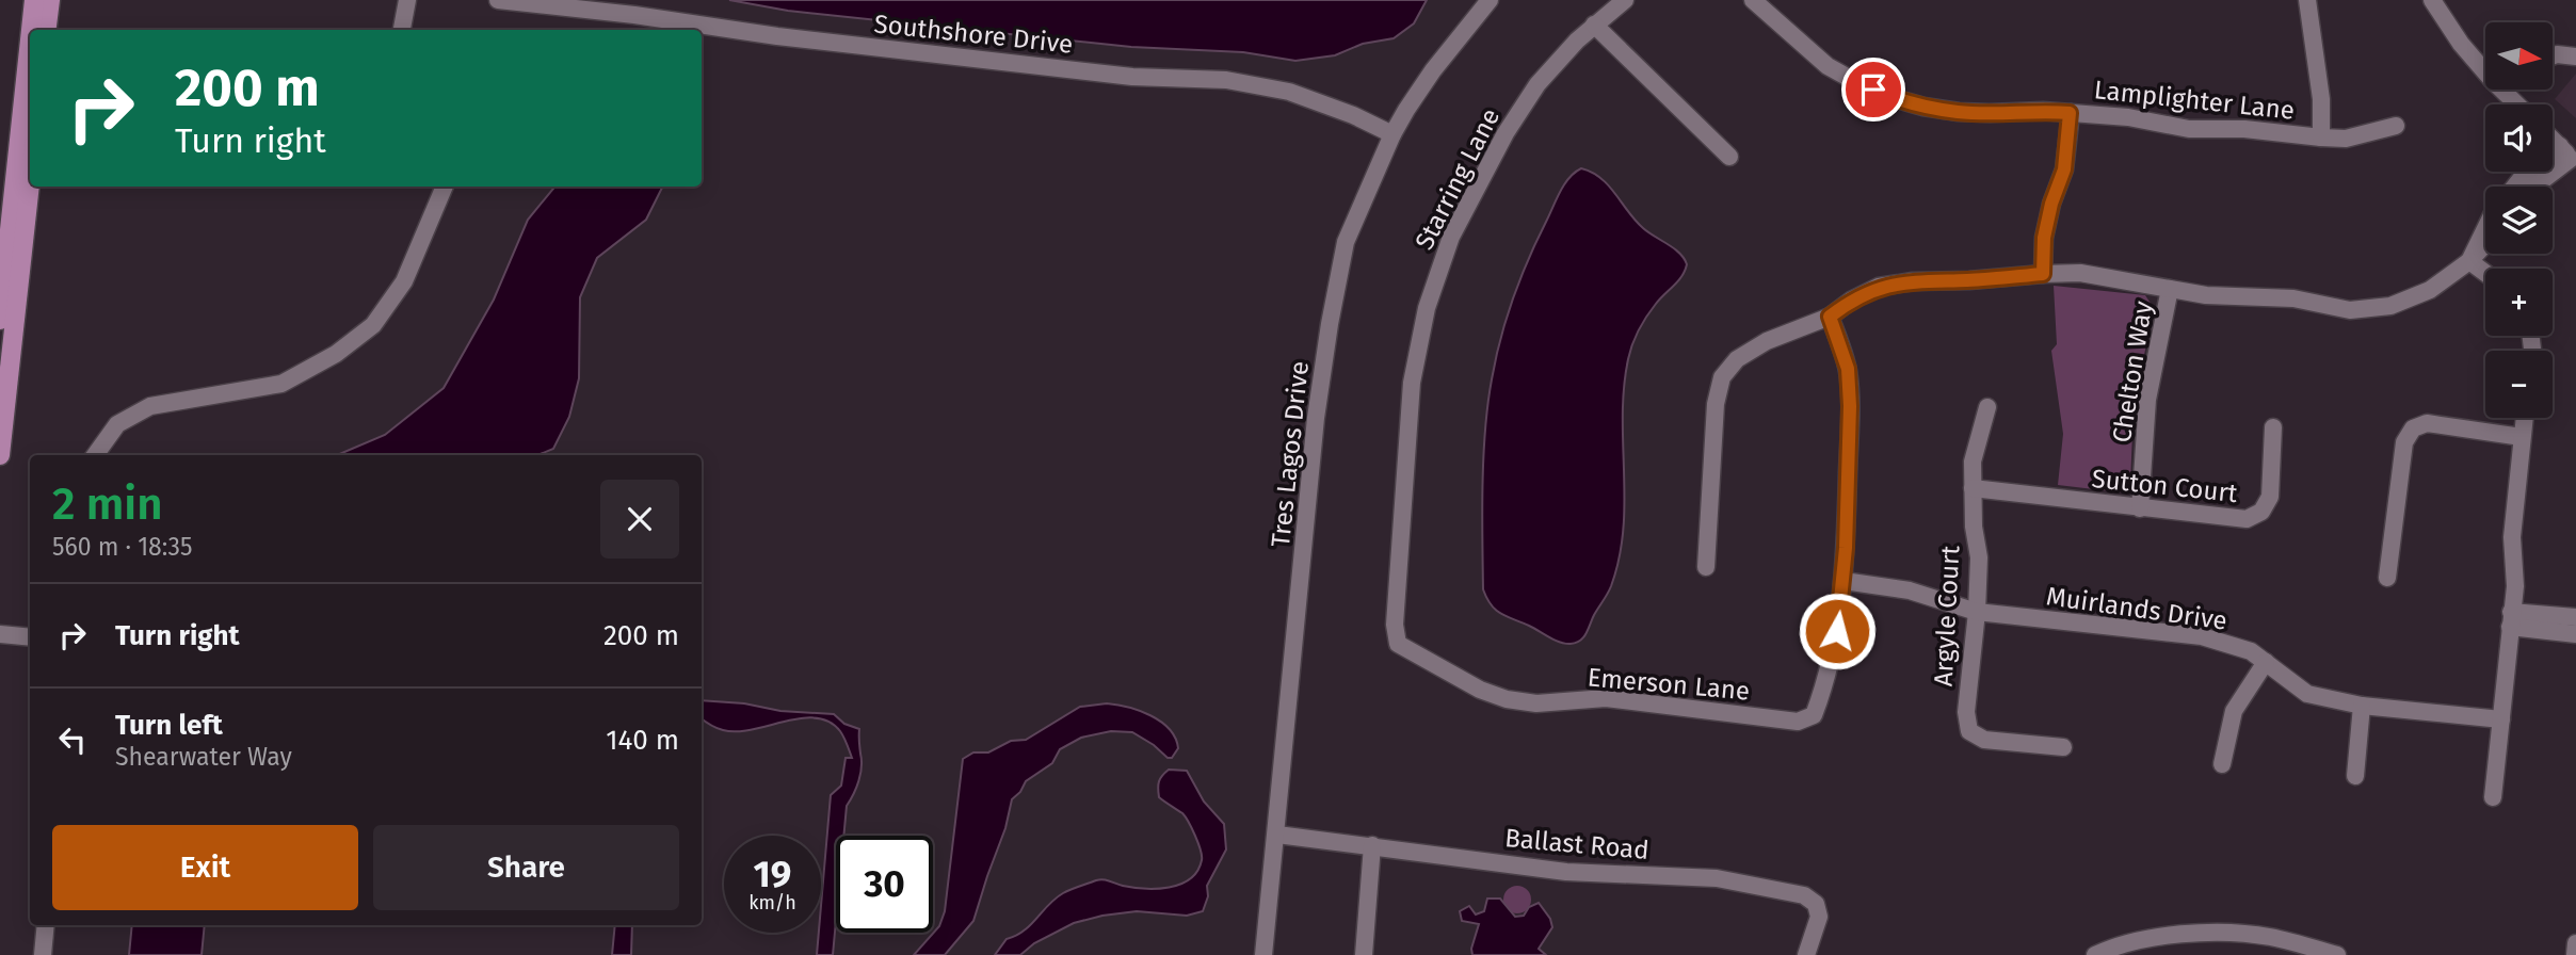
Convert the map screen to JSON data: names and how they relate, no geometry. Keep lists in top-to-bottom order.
{
  "streets": {
    "street": [
      "Southshore Drive",
      "Lamplighter Lane",
      "Starring Lane",
      "Chelton Way",
      "Tres Lagos Drive",
      "Sutton Court",
      "Muirlands Drive",
      "Argyle Court",
      "Emerson Lane",
      "Ballast Road"
    ]
  },
  "crossings": [
    ["Southshore Drive", "Tres Lagos Drive"],
    ["Starring Lane", "Emerson Lane"],
    ["Chelton Way", "Sutton Court"],
    ["Tres Lagos Drive", "Ballast Road"],
    ["Sutton Court", "Argyle Court"],
    ["Muirlands Drive", "Argyle Court"],
    ["Muirlands Drive", "Emerson Lane"]
  ],
  "north": "right",
  "page": {
    "map_buttons": ["+", "−"],
    "turn": ["200 m", "Turn right"],
    "heading": ["2 min", "560 m · 18:35"],
    "list": [
      {
        "name": "Turn right",
        "value": "200 m"
      },
      {
        "name": "Turn left",
        "note": "Shearwater Way",
        "value": "140 m"
      }
    ],
    "buttons": ["Exit", "Share"],
    "speed": "19 km/h",
    "limit": "30"
  }
}
